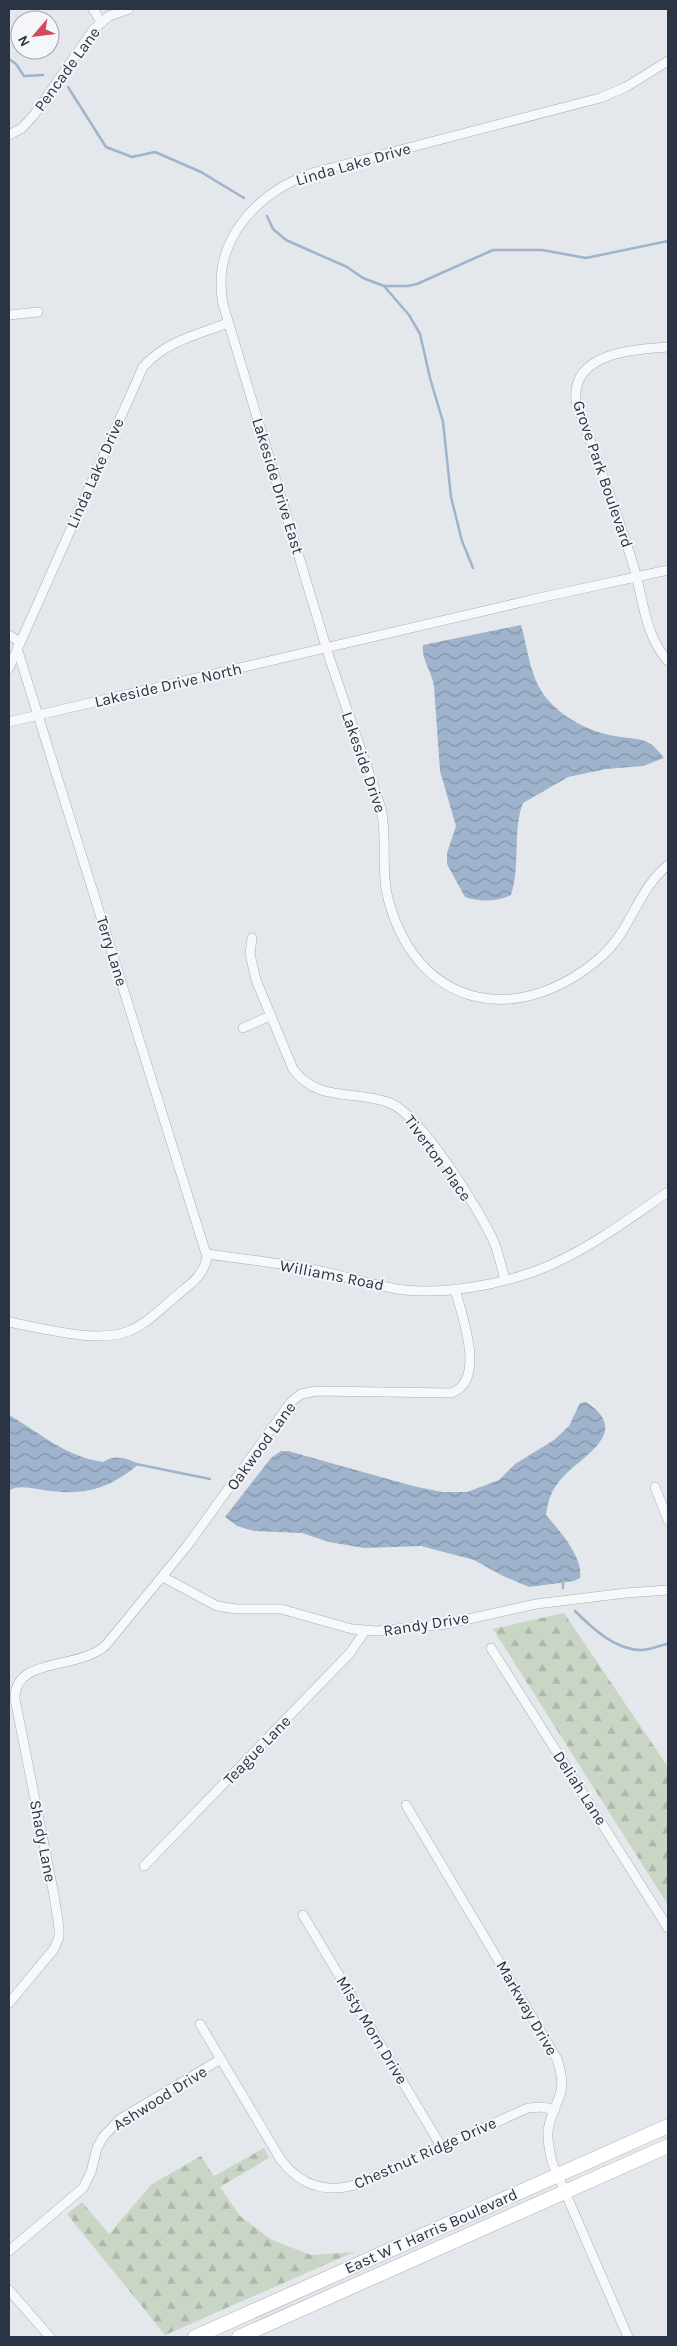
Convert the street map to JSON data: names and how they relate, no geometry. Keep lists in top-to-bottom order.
{
  "streets": {
    "main road": ["East W T Harris Boulevard"],
    "street": [
      "Pencade Lane",
      "Linda Lake Drive",
      "Grove Park Boulevard",
      "Lakeside Drive East",
      "Lakeside Drive North",
      "Lakeside Drive",
      "Terry Lane",
      "Tiverton Place",
      "Williams Road",
      "Oakwood Lane",
      "Randy Drive",
      "Teague Lane",
      "Deliah Lane",
      "Shady Lane",
      "Markway Drive",
      "Misty Morn Drive",
      "Ashwood Drive",
      "Chestnut Ridge Drive"
    ]
  },
  "crossings": [
    ["Linda Lake Drive", "Lakeside Drive East"],
    ["Linda Lake Drive", "Terry Lane"],
    ["Lakeside Drive East", "Lakeside Drive North"],
    ["Lakeside Drive East", "Lakeside Drive"],
    ["Lakeside Drive North", "Lakeside Drive"],
    ["Lakeside Drive North", "Terry Lane"],
    ["Terry Lane", "Williams Road"],
    ["Tiverton Place", "Williams Road"],
    ["Williams Road", "Oakwood Lane"],
    ["Oakwood Lane", "Randy Drive"],
    ["Oakwood Lane", "Shady Lane"],
    ["Randy Drive", "Teague Lane"],
    ["Markway Drive", "Chestnut Ridge Drive"],
    ["Markway Drive", "East W T Harris Boulevard"],
    ["Misty Morn Drive", "Chestnut Ridge Drive"],
    ["Ashwood Drive", "Chestnut Ridge Drive"]
  ],
  "north": "bottom left"
}
